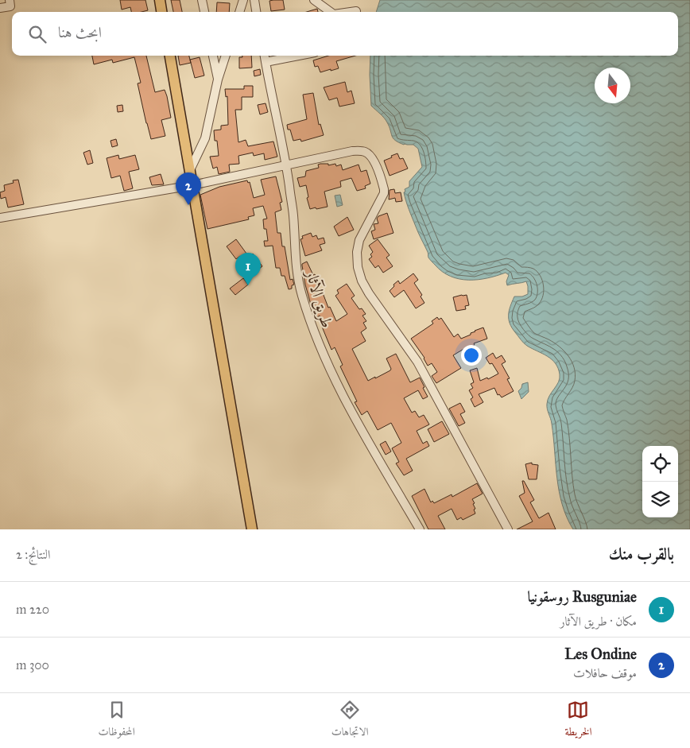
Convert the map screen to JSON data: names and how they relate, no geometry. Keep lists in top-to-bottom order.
{
  "streets": {
    "street": ["طريق الآثار"]
  },
  "north": "bottom",
  "page": {
    "search": "ابحث هنا",
    "pins": ["2", "1"],
    "heading": ["بالقرب منك", "النتائج: 2"],
    "list": [
      {
        "mark": "1",
        "name": "Rusguniae روسقونيا",
        "note": "مكان · طريق الآثار",
        "value": "220 m"
      },
      {
        "mark": "2",
        "name": "Les Ondine",
        "note": "موقف حافلات",
        "value": "300 m"
      }
    ],
    "nav": ["الخريطة", "الاتجاهات", "المحفوظات"]
  }
}
